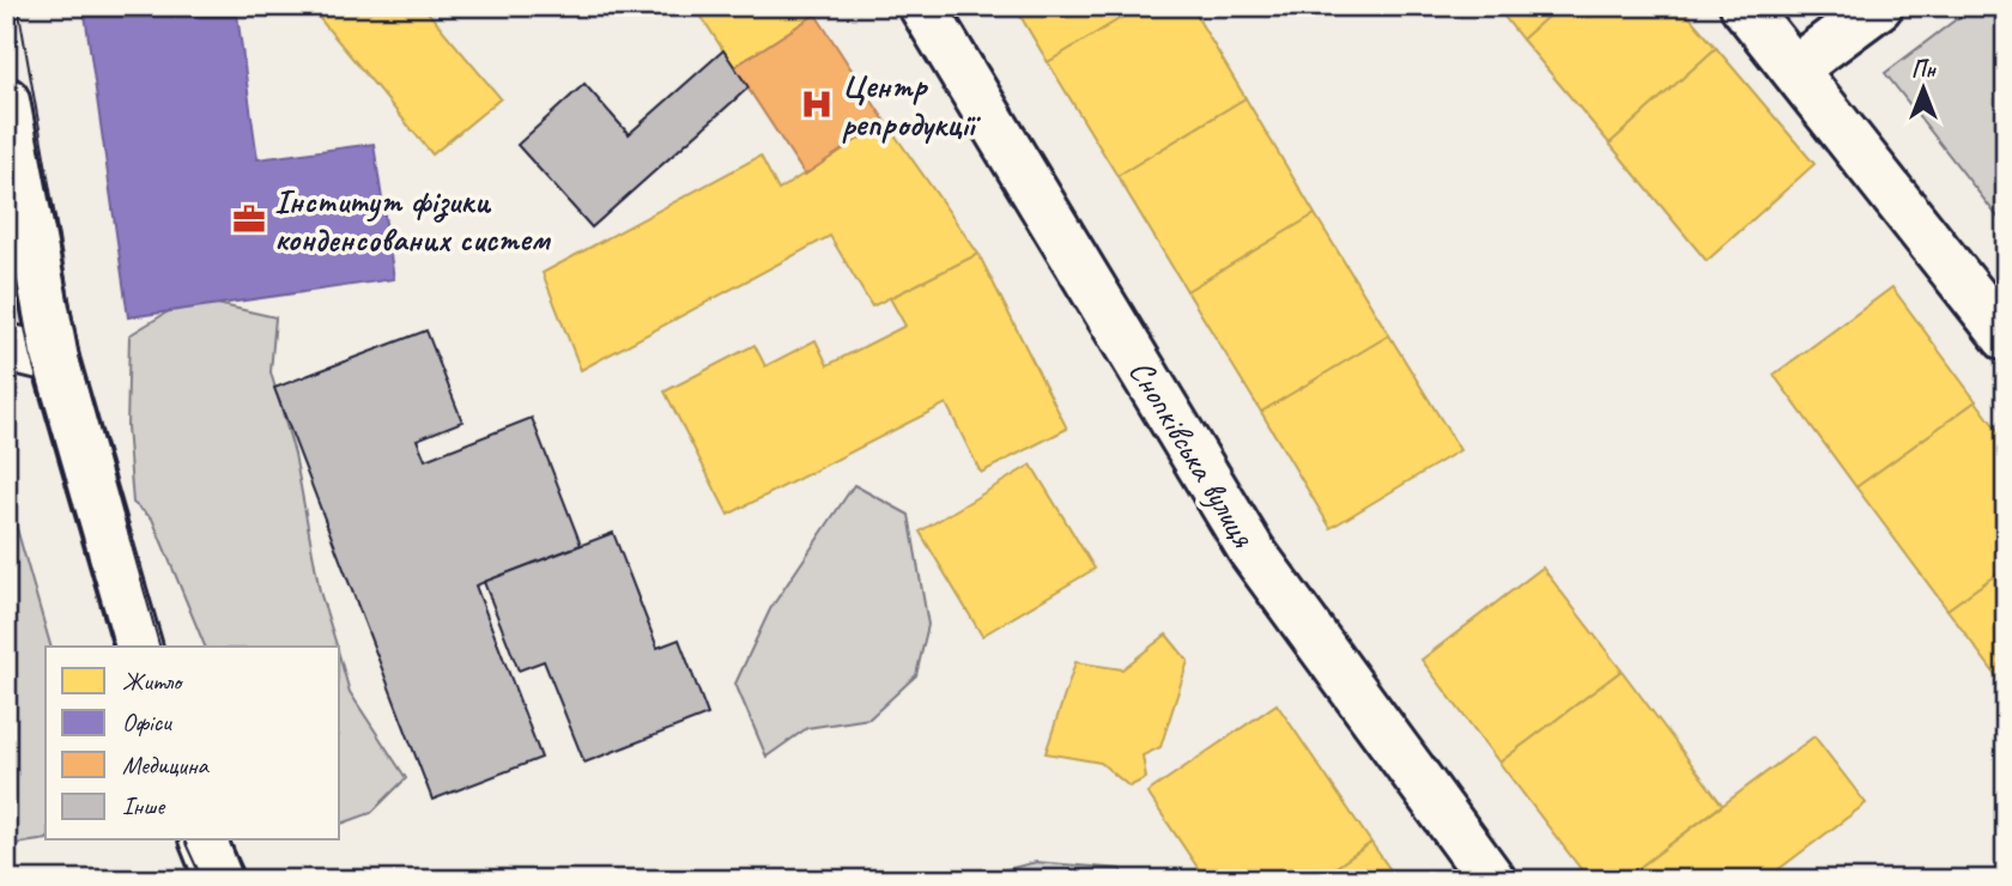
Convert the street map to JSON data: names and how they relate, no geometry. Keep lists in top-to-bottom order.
{
  "streets": {
    "main road": ["Снопківська вулиця"]
  },
  "places": {
    "hospital": ["Центр репродукції"],
    "office": ["Інститут фізики конденсованих систем"]
  },
  "legend": [
    "Житло",
    "Офіси",
    "Медицина",
    "Інше"
  ],
  "north": "top"
}
